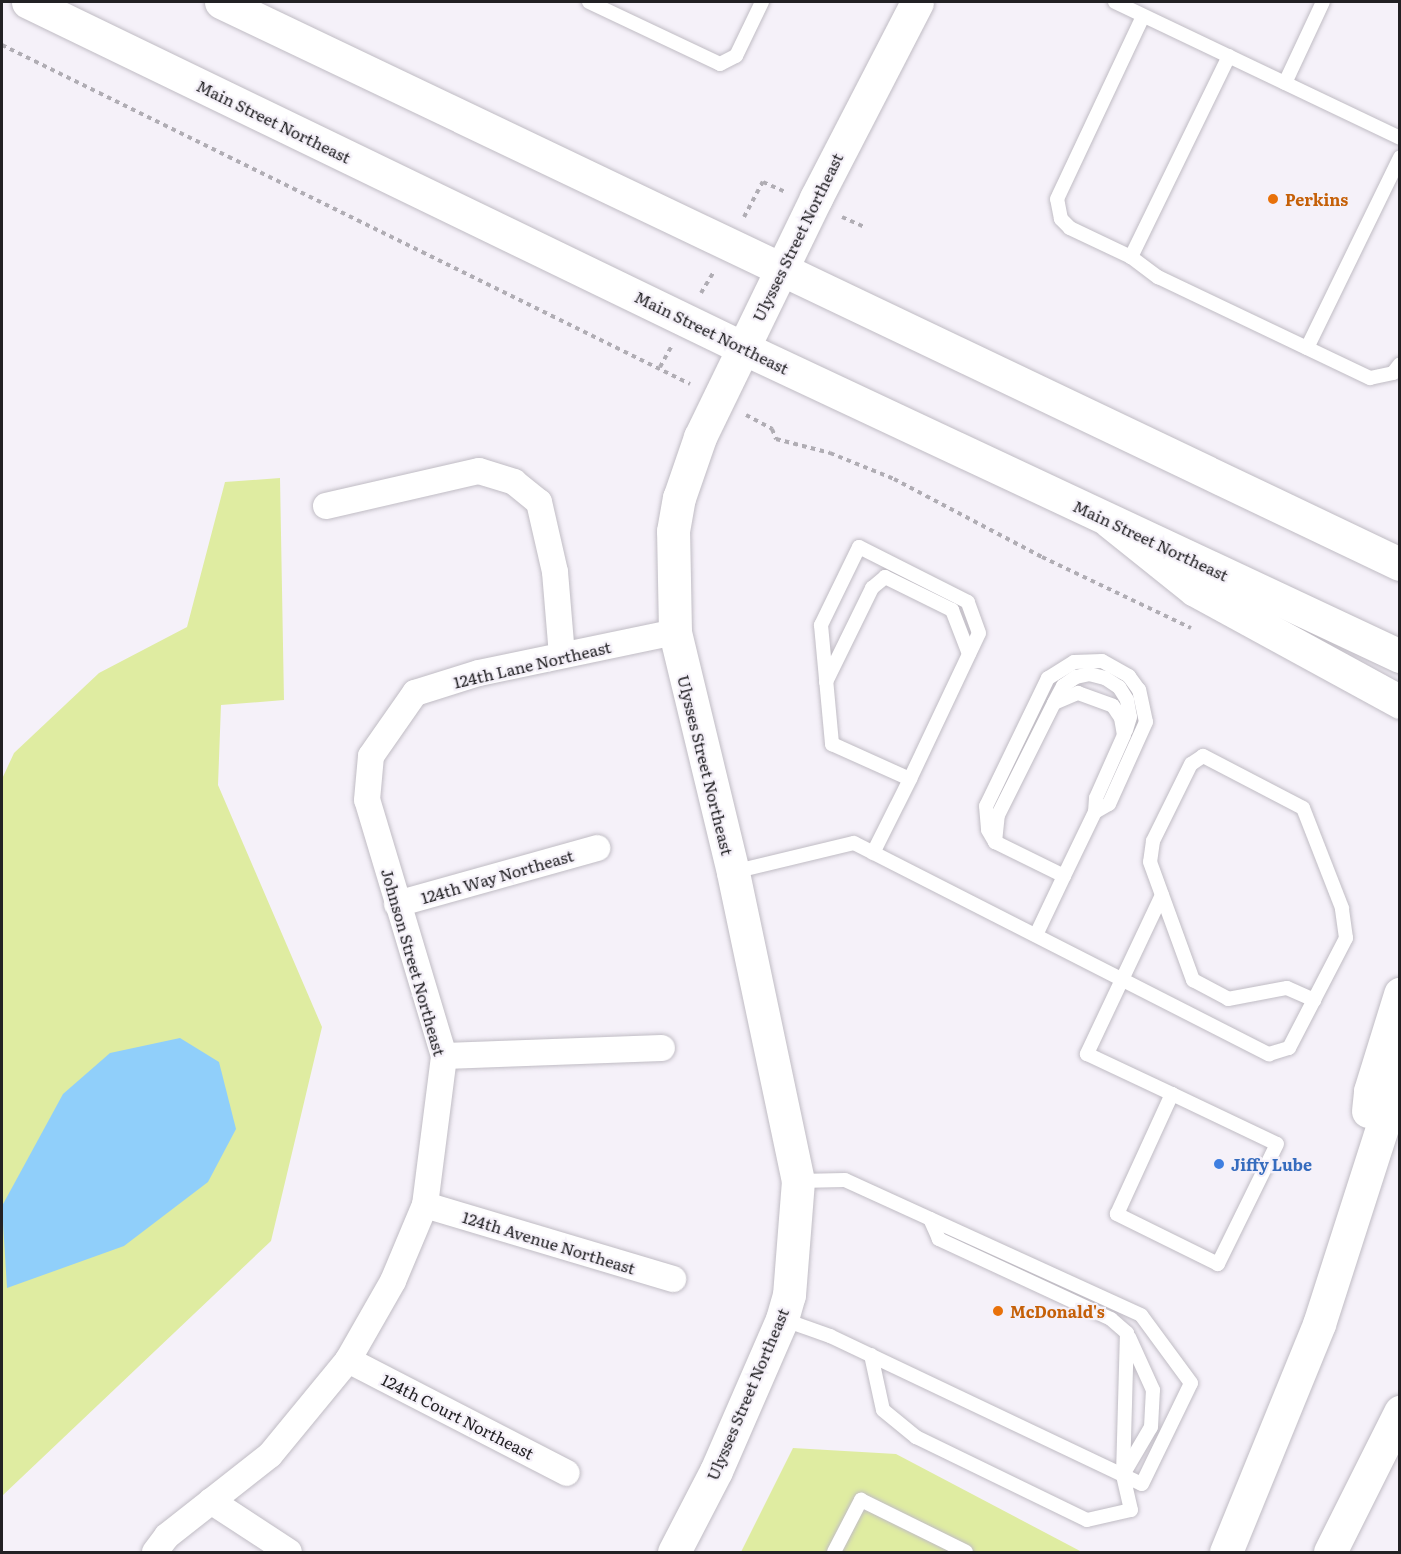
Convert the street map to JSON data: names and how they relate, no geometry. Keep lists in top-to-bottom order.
{
  "streets": {
    "main road": ["Main Street Northeast", "Ulysses Street Northeast"],
    "street": [
      "124th Lane Northeast",
      "124th Way Northeast",
      "Johnson Street Northeast",
      "124th Avenue Northeast",
      "124th Court Northeast"
    ]
  },
  "crossings": [
    ["Main Street Northeast", "Ulysses Street Northeast"],
    ["Ulysses Street Northeast", "124th Lane Northeast"],
    ["124th Lane Northeast", "Johnson Street Northeast"],
    ["124th Way Northeast", "Johnson Street Northeast"],
    ["Johnson Street Northeast", "124th Avenue Northeast"],
    ["Johnson Street Northeast", "124th Court Northeast"]
  ],
  "places": ["Perkins", "Jiffy Lube", "McDonald's"]
}
